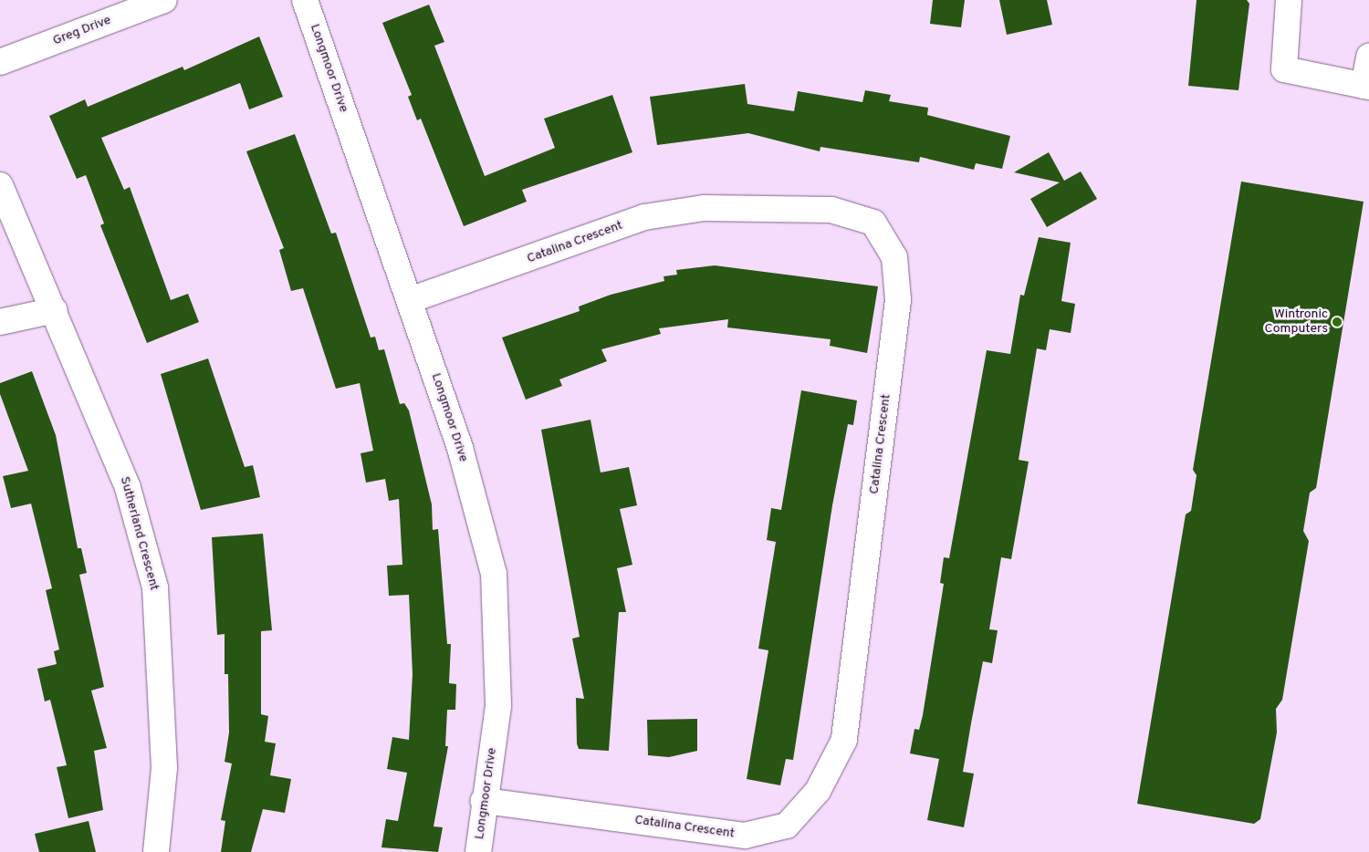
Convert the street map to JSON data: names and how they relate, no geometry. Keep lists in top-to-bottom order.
{
  "streets": {
    "street": [
      "Greg Drive",
      "Longmoor Drive",
      "Catalina Crescent",
      "Sutherland Crescent"
    ]
  },
  "crossings": [
    ["Longmoor Drive", "Catalina Crescent"]
  ],
  "places": ["Wintronic Computers"]
}
